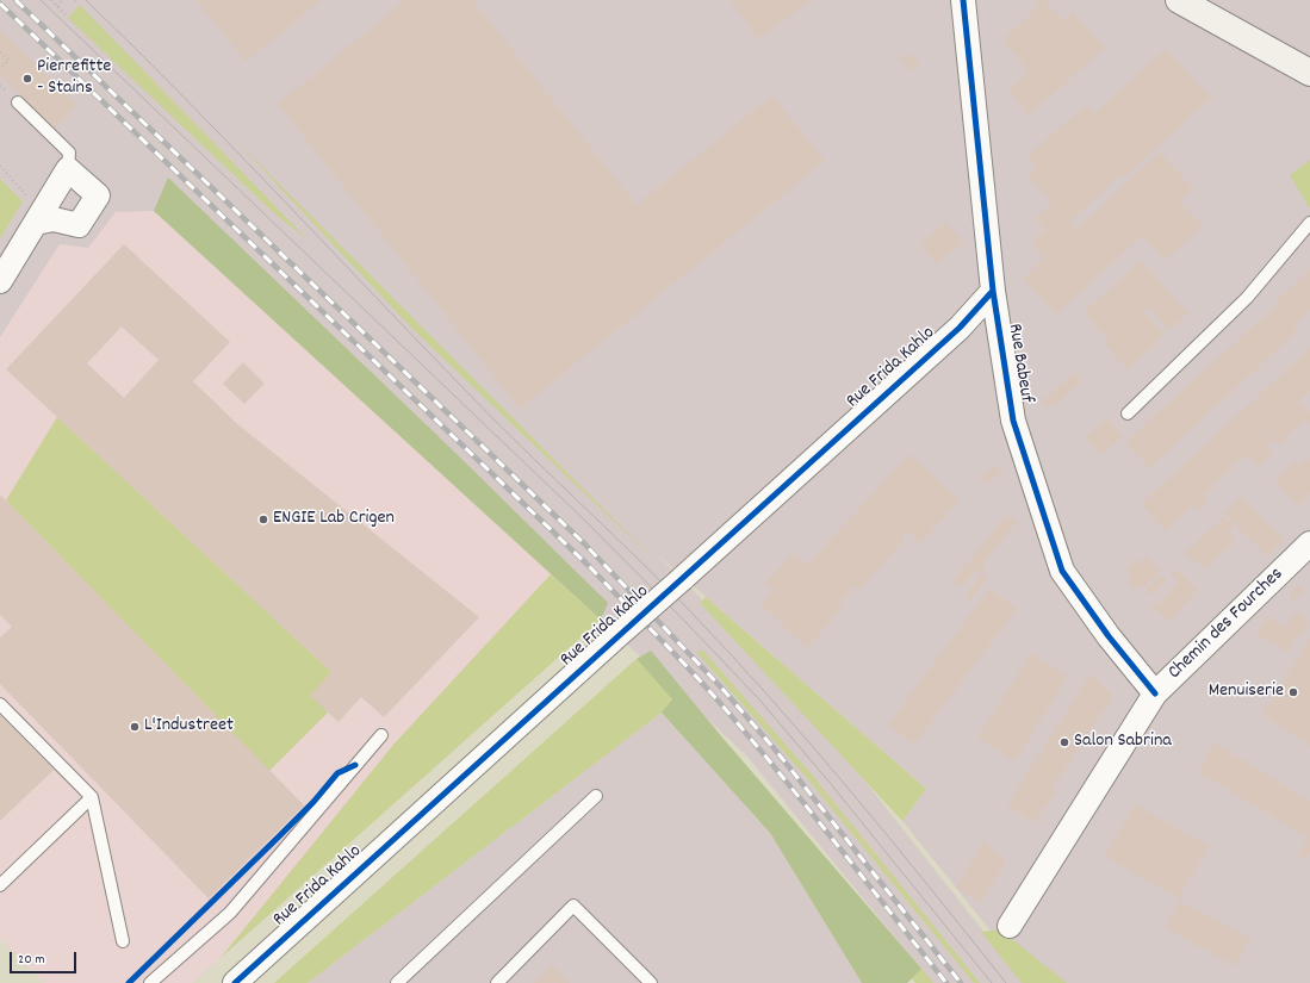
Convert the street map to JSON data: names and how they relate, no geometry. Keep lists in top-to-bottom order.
{
  "streets": {
    "street": ["Rue Babeuf", "Rue Frida Kahlo", "Chemin des Fourches"]
  },
  "crossings": [
    ["Rue Babeuf", "Rue Frida Kahlo"],
    ["Rue Babeuf", "Chemin des Fourches"]
  ],
  "places": [
    "Pierrefitte - Stains",
    "ENGIE Lab Crigen",
    "Menuiserie",
    "L'Industreet",
    "Salon Sabrina"
  ],
  "scale_bar": "20 m"
}
